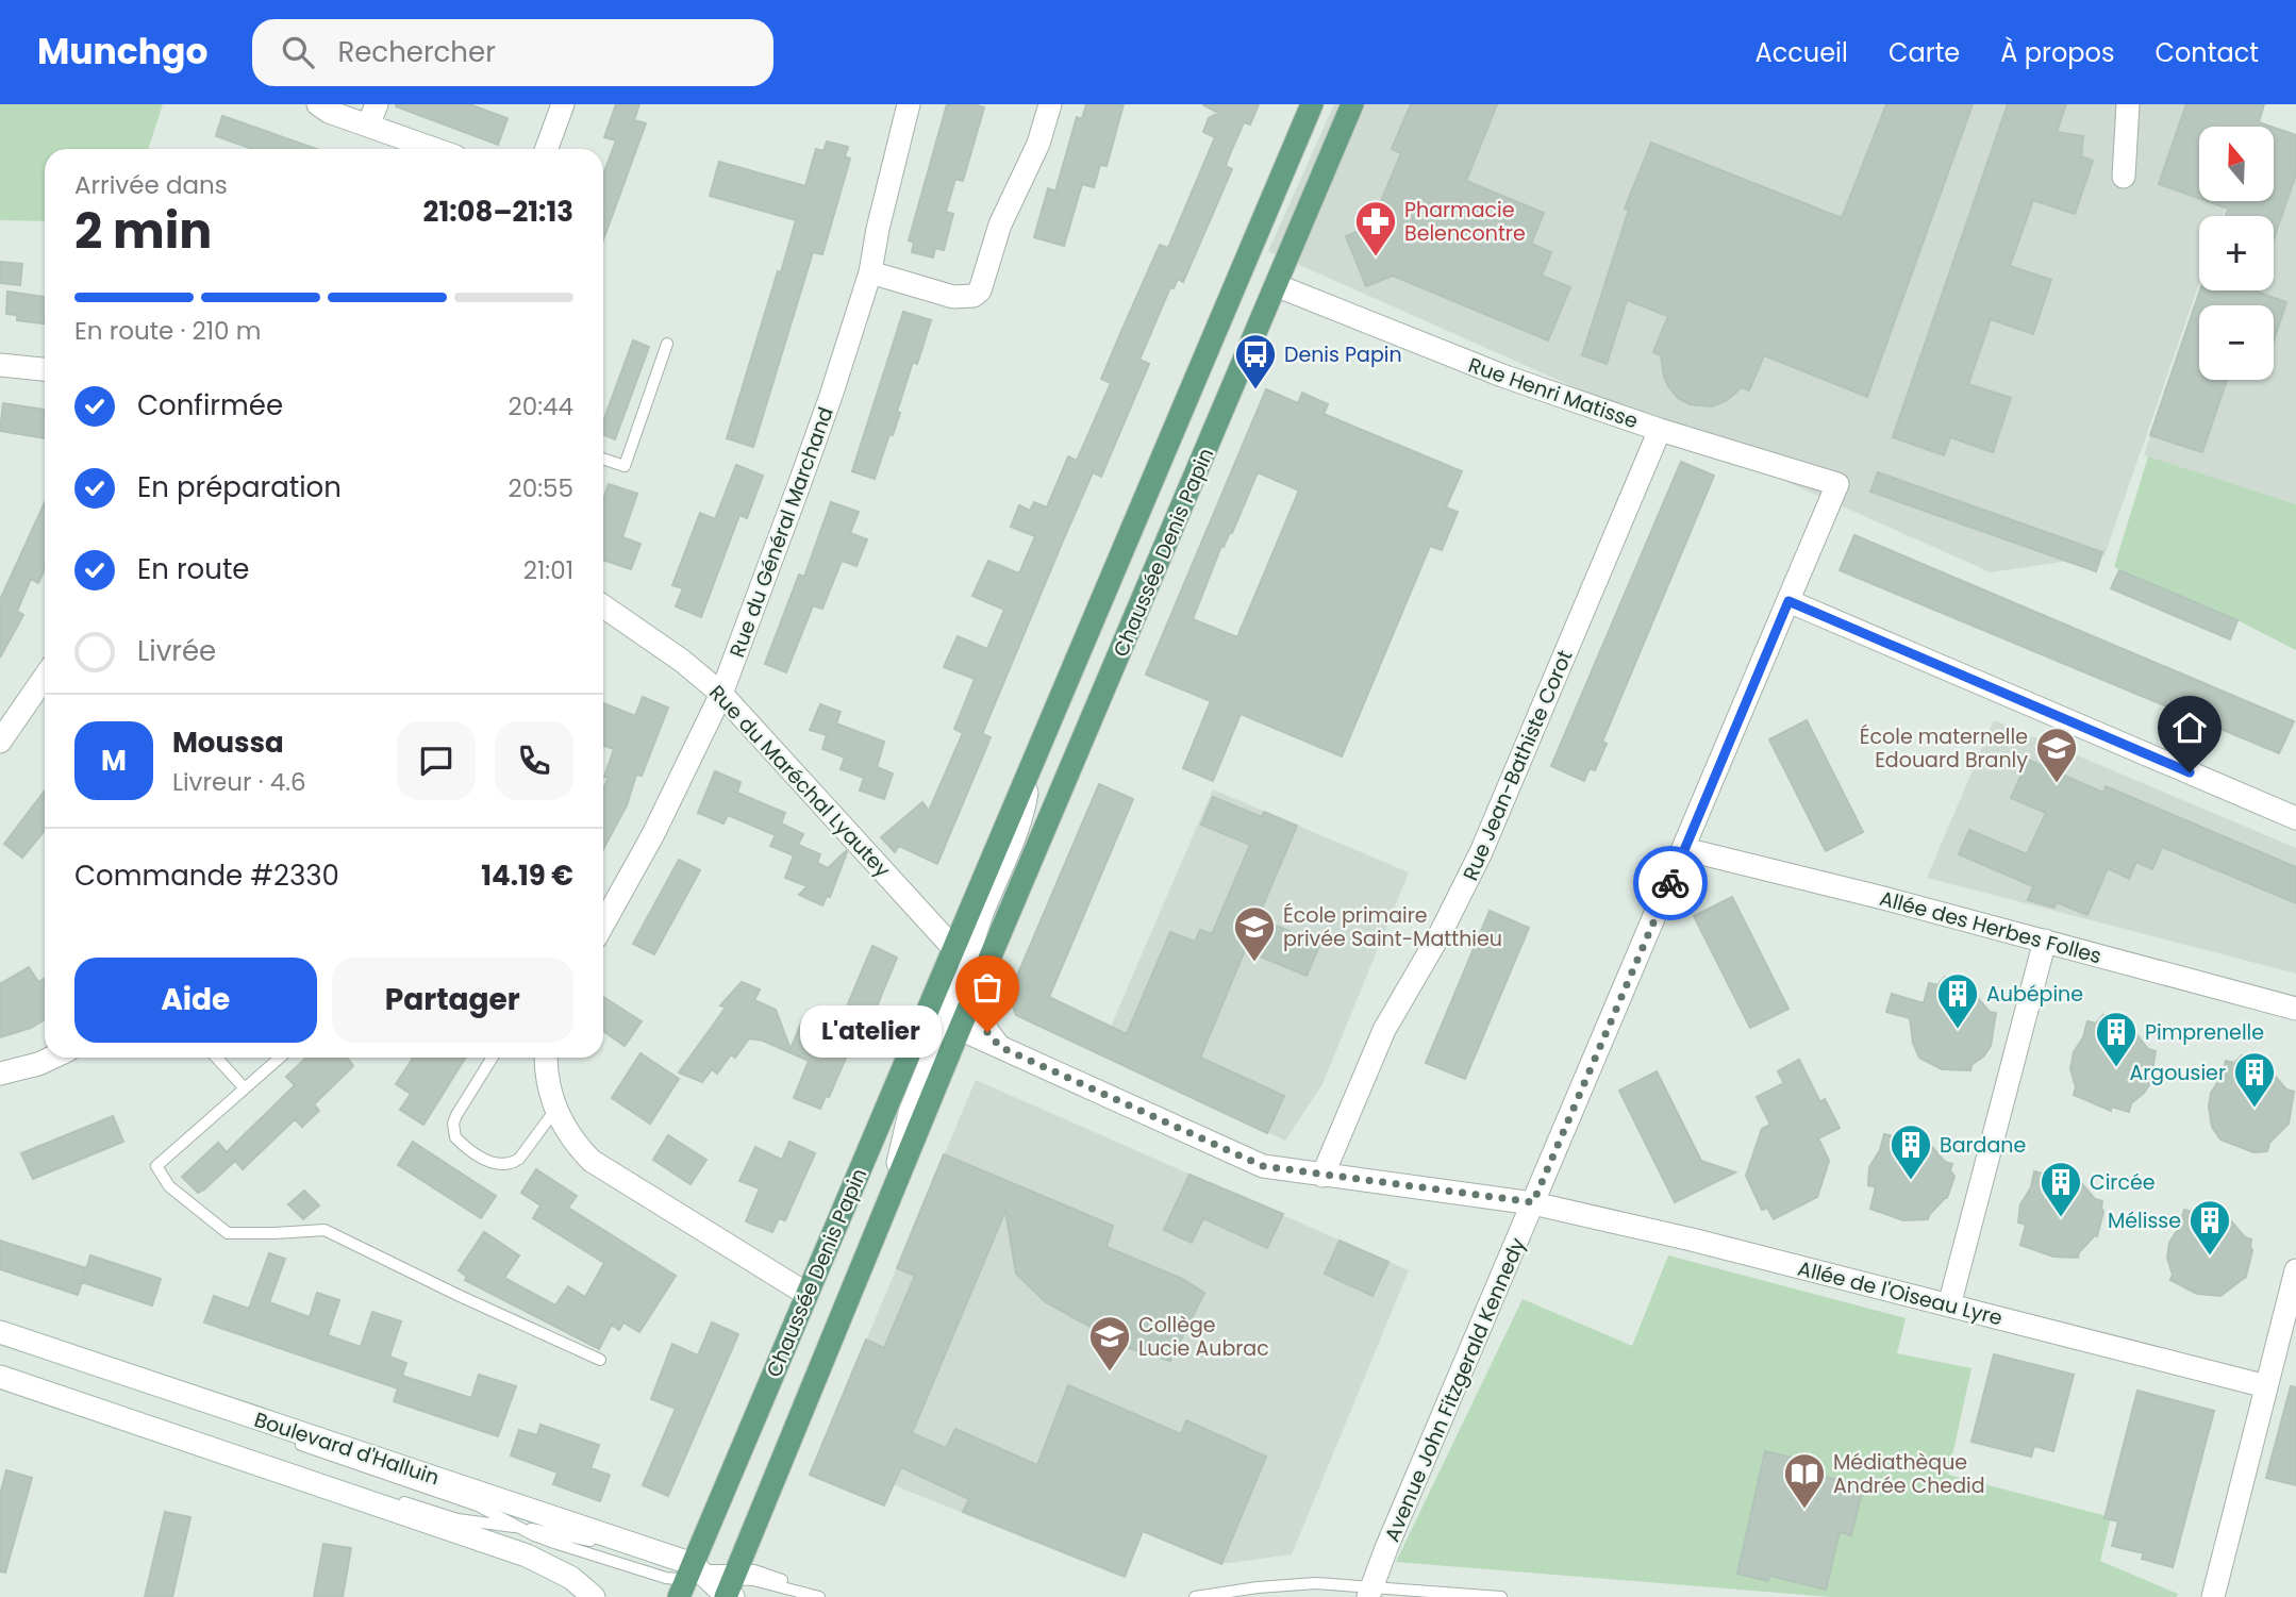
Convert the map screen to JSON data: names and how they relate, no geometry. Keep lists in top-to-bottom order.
{
  "streets": {
    "main road": ["Chaussée Denis Papin"],
    "street": [
      "Rue Henri Matisse",
      "Rue du Général Marchand",
      "Rue Jean-Bathiste Corot",
      "Rue du Maréchal Lyautey",
      "Allée des Herbes Folles",
      "Allée de l'Oiseau Lyre",
      "Avenue John Fitzgerald Kennedy",
      "Boulevard d'Halluin"
    ]
  },
  "crossings": [
    ["Rue Henri Matisse", "Chaussée Denis Papin"],
    ["Rue Henri Matisse", "Rue Jean-Bathiste Corot"],
    ["Rue Henri Matisse", "Avenue John Fitzgerald Kennedy"],
    ["Rue du Général Marchand", "Rue du Maréchal Lyautey"],
    ["Chaussée Denis Papin", "Rue du Maréchal Lyautey"],
    ["Chaussée Denis Papin", "Allée de l'Oiseau Lyre"],
    ["Chaussée Denis Papin", "Boulevard d'Halluin"],
    ["Rue Jean-Bathiste Corot", "Allée de l'Oiseau Lyre"],
    ["Allée des Herbes Folles", "Avenue John Fitzgerald Kennedy"],
    ["Allée de l'Oiseau Lyre", "Avenue John Fitzgerald Kennedy"]
  ],
  "places": {
    "pharmacy": ["Pharmacie Belencontre"],
    "bus stop": ["Denis Papin"],
    "school or university": ["École maternelle Edouard Branly", "École primaire privée Saint-Matthieu", "Collège Lucie Aubrac"],
    "building": [
      "Aubépine",
      "Pimprenelle",
      "Argousier",
      "Bardane",
      "Circée",
      "Mélisse"
    ],
    "other": ["L'atelier"],
    "library": ["Médiathèque Andrée Chedid"]
  },
  "north": "top",
  "page": {
    "header": "Munchgo",
    "search": "Rechercher",
    "nav": [
      "Accueil",
      "Carte",
      "À propos",
      "Contact"
    ],
    "map_buttons": ["+", "−"],
    "heading": ["2 min", "Arrivée dans", "21:08–21:13"],
    "panel": [
      "Moussa",
      "Livreur · 4.6",
      "Commande #2330",
      "14.19 €"
    ],
    "bar": "En route · 210 m",
    "list": [
      ["Confirmée", "20:44"],
      ["En préparation", "20:55"],
      ["En route", "21:01"],
      "Livrée"
    ],
    "round": "M",
    "buttons": ["Aide", "Partager"],
    "bubble": "L'atelier"
  }
}
